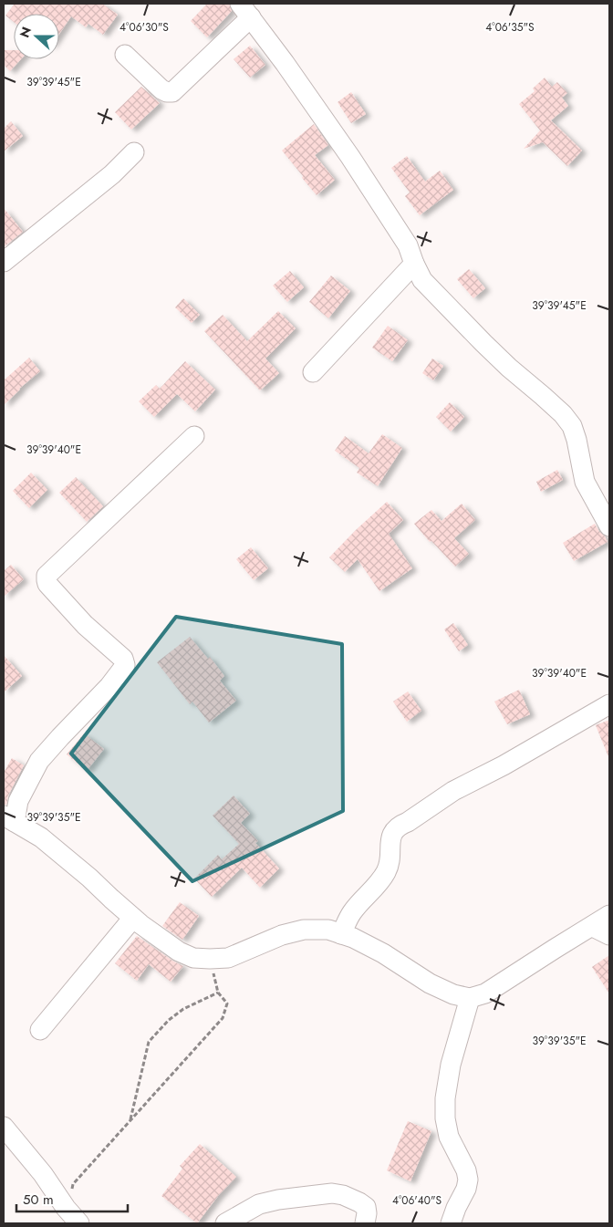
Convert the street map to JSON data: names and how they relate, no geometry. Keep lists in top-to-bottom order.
{
  "scale_bar": "50 m",
  "north": "left",
  "coordinates": [
    "4°06'35\"S",
    "4°06'30\"S",
    "39°39'45\"E",
    "39°39'40\"E",
    "39°39'35\"E",
    "4°06'40\"S"
  ]
}
